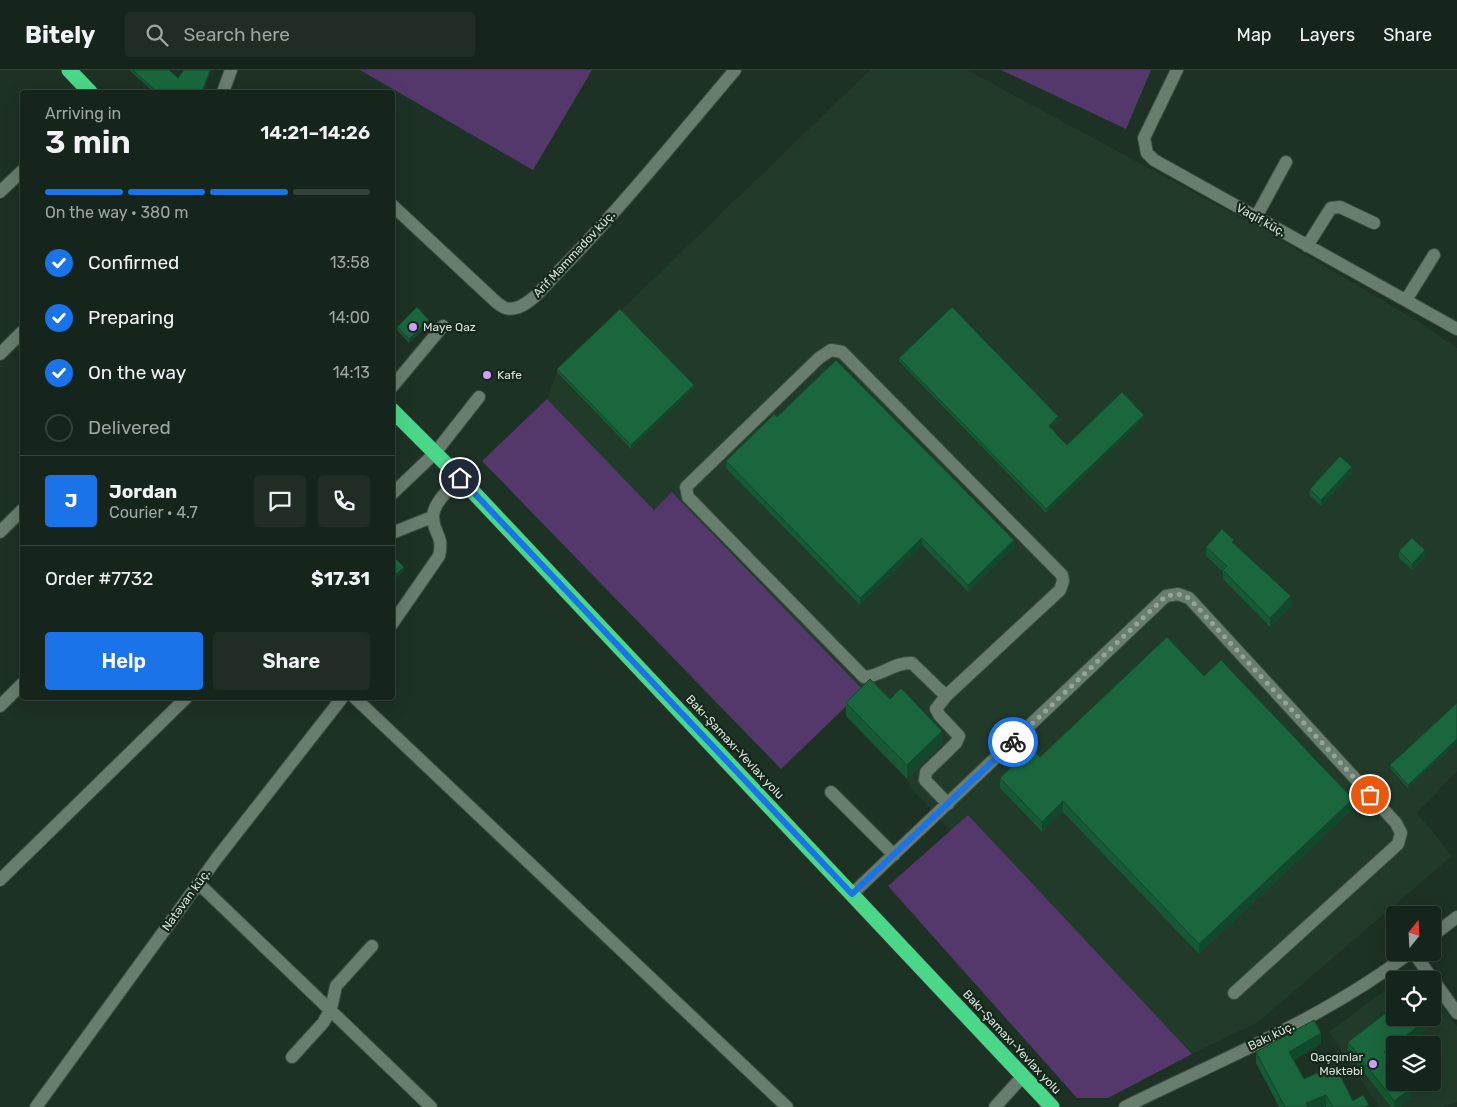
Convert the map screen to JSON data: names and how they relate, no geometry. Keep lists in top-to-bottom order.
{
  "streets": {
    "highway": ["Bakı-Şamaxı-Yevlax yolu"],
    "street": [
      "Vaqif küç.",
      "Arif Məmmədov küç.",
      "Natəvan küç.",
      "Bakı küç."
    ]
  },
  "places": ["Maye Qaz", "Kafe", "Qaçqınlar Məktəbi"],
  "north": "top",
  "page": {
    "header": "Bitely",
    "search": "Search here",
    "nav": ["Map", "Layers", "Share"],
    "heading": ["3 min", "Arriving in", "14:21–14:26"],
    "panel": [
      "Jordan",
      "Courier · 4.7",
      "Order #7732",
      "$17.31"
    ],
    "bar": "On the way · 380 m",
    "list": [
      ["Confirmed", "13:58"],
      ["Preparing", "14:00"],
      ["On the way", "14:13"],
      "Delivered"
    ],
    "round": "J",
    "buttons": ["Help", "Share"]
  }
}
